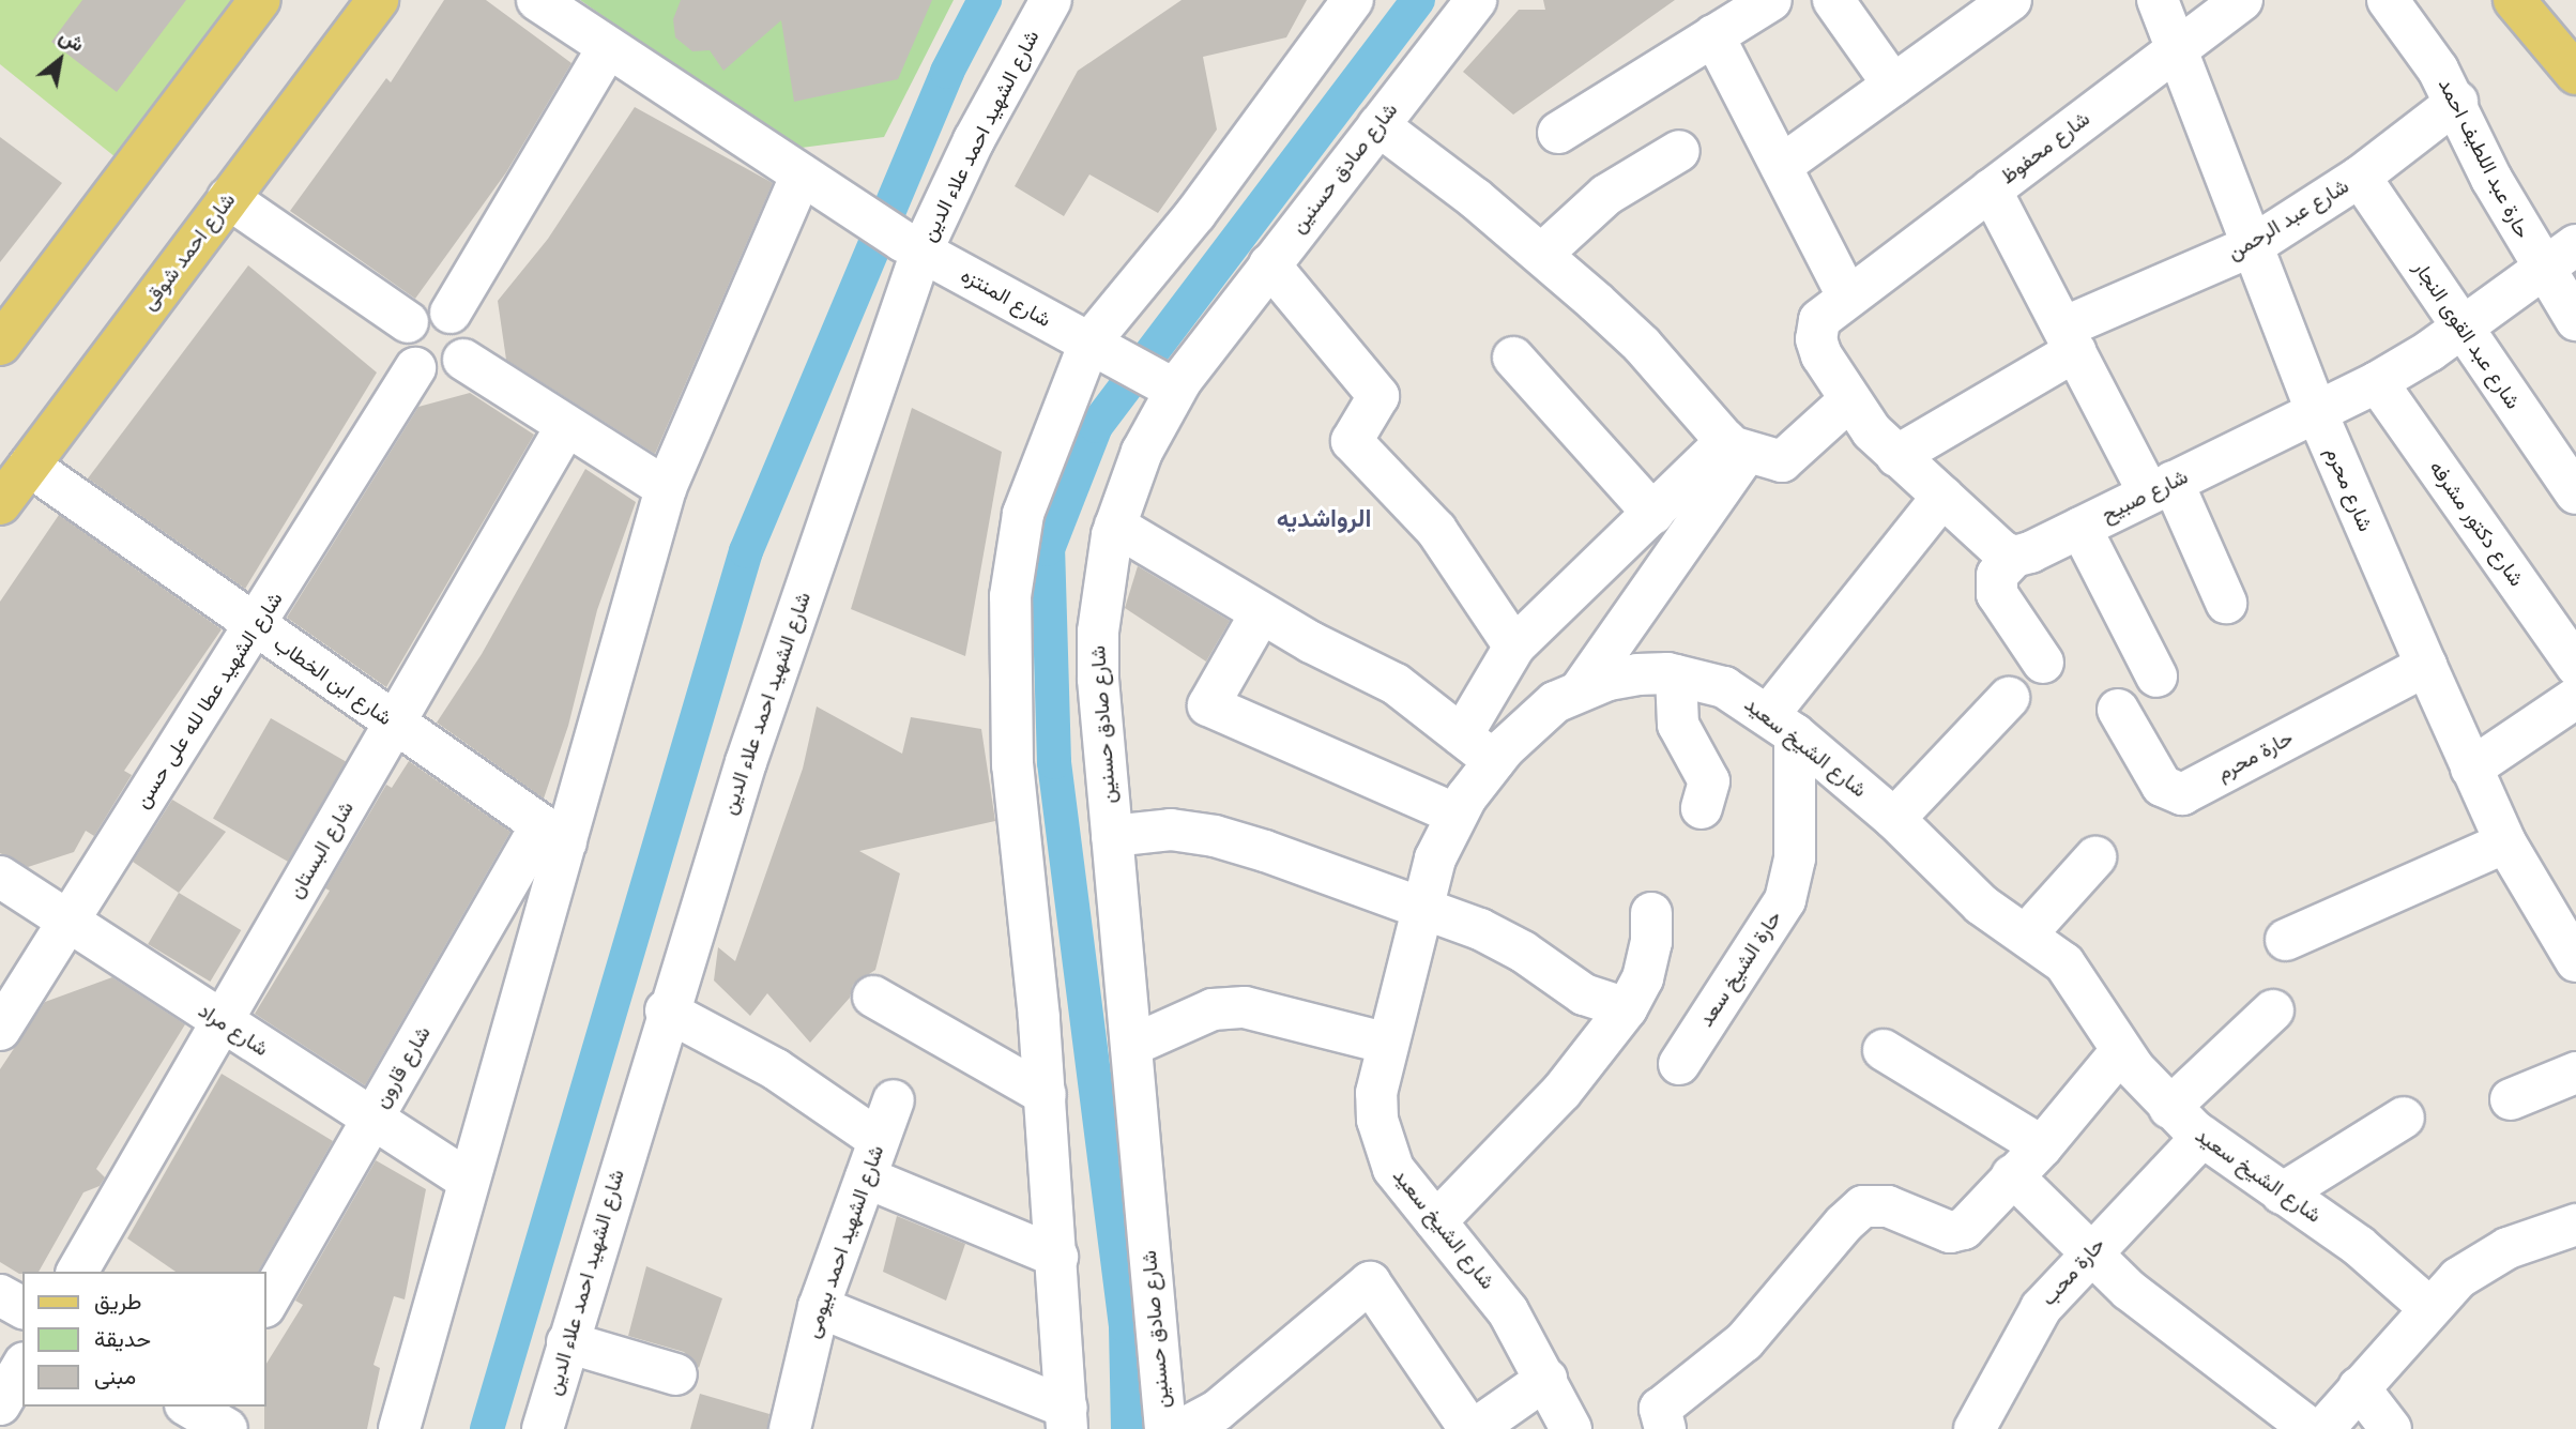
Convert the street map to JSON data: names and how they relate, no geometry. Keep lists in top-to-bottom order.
{
  "streets": {
    "main road": ["شارع احمد شوقى"],
    "street": [
      "شارع الشهيد احمد علاء الدين",
      "شارع محفوظ",
      "حارة عبد اللطيف احمد",
      "شارع صادق حسنين",
      "شارع عبد الرحمن",
      "شارع المنتزه",
      "شارع عبد القوى النجار",
      "شارع محرم",
      "شارع صبيح",
      "شارع دكتور مشرفه",
      "شارع ابن الخطاب",
      "شارع الشهيد عطا لله على حسن",
      "شارع الشيخ سعيد",
      "حارة محرم",
      "شارع البستان",
      "حارة الشيخ سعد",
      "شارع مراد",
      "شارع قارون",
      "شارع الشهيد احمد بيومى",
      "حارة محب"
    ]
  },
  "crossings": [
    ["شارع الشهيد احمد علاء الدين", "شارع المنتزه"],
    ["شارع محفوظ", "شارع محرم"],
    ["حارة عبد اللطيف احمد", "شارع عبد الرحمن"],
    ["حارة عبد اللطيف احمد", "شارع صبيح"],
    ["شارع صادق حسنين", "شارع المنتزه"],
    ["شارع عبد الرحمن", "شارع عبد القوى النجار"],
    ["شارع عبد الرحمن", "شارع محرم"],
    ["شارع احمد شوقى", "شارع ابن الخطاب"],
    ["شارع عبد القوى النجار", "شارع صبيح"],
    ["شارع محرم", "شارع صبيح"],
    ["شارع محرم", "حارة محرم"],
    ["شارع صبيح", "شارع دكتور مشرفه"],
    ["شارع ابن الخطاب", "شارع الشهيد عطا لله على حسن"],
    ["شارع ابن الخطاب", "شارع البستان"],
    ["شارع ابن الخطاب", "شارع قارون"],
    ["شارع الشهيد عطا لله على حسن", "شارع مراد"],
    ["شارع الشيخ سعيد", "حارة الشيخ سعد"],
    ["شارع الشيخ سعيد", "حارة محب"],
    ["شارع البستان", "شارع مراد"],
    ["شارع مراد", "شارع قارون"]
  ],
  "districts": ["الرواشديه"],
  "legend": ["طريق", "حديقة", "مبنى"],
  "north": "top right"
}
